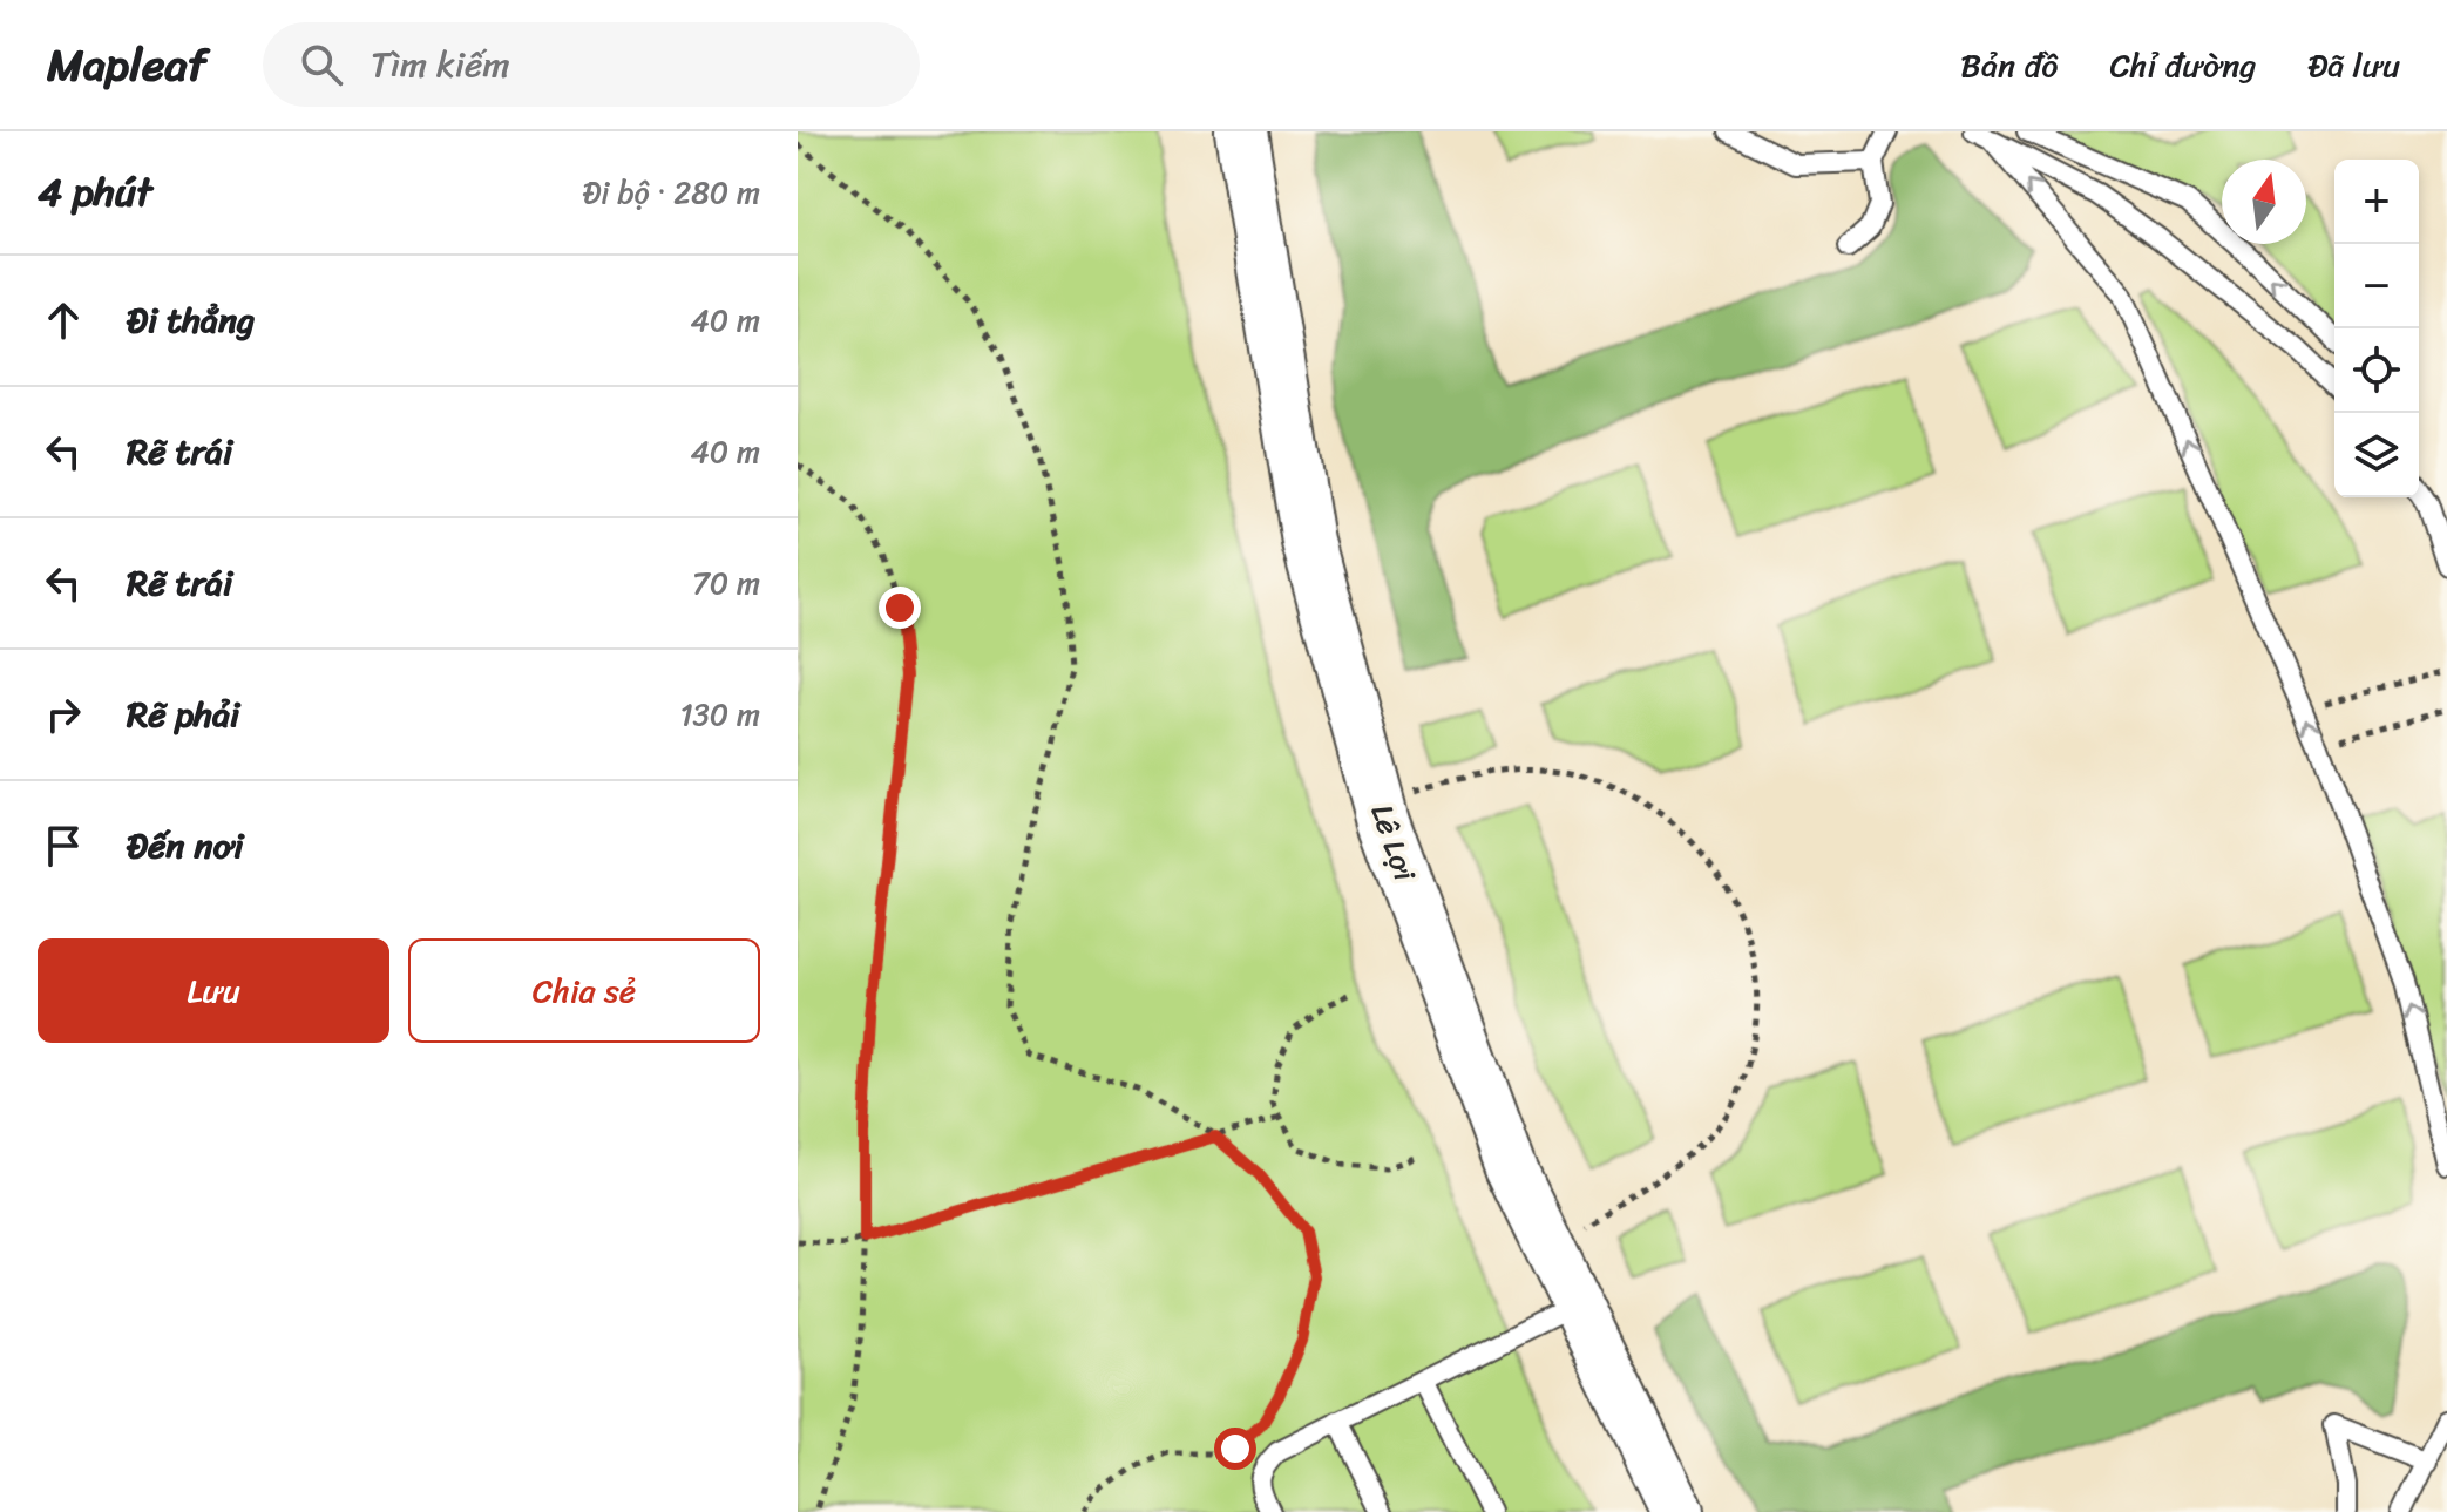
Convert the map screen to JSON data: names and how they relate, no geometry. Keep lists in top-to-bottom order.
{
  "streets": {
    "main road": ["Lê Lợi"]
  },
  "north": "top",
  "page": {
    "header": "Mapleaf",
    "search": "Tìm kiếm",
    "nav": ["Bản đồ", "Chỉ đường", "Đã lưu"],
    "heading": ["4 phút", "Đi bộ · 280 m"],
    "map_buttons": ["+", "−"],
    "list": [
      ["Đi thẳng", "40 m"],
      ["Rẽ trái", "40 m"],
      ["Rẽ trái", "70 m"],
      ["Rẽ phải", "130 m"],
      "Đến nơi"
    ],
    "buttons": ["Lưu", "Chia sẻ"]
  }
}
